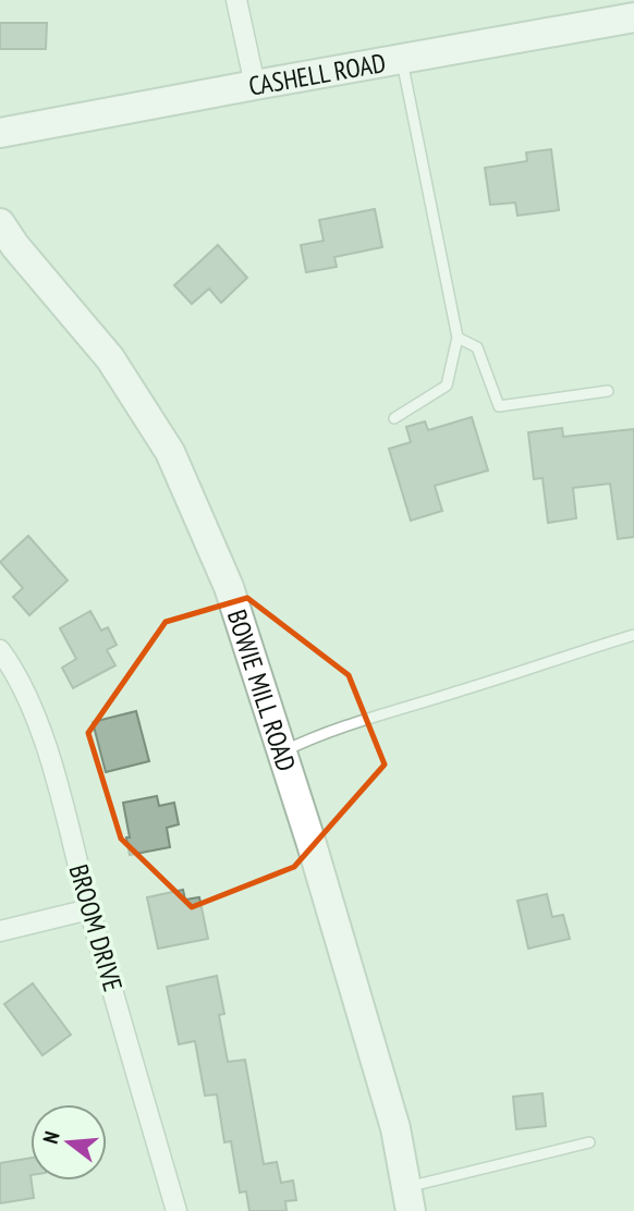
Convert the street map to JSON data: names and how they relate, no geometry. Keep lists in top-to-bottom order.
{
  "streets": {
    "street": ["CASHELL ROAD", "BOWIE MILL ROAD", "BROOM DRIVE"]
  },
  "north": "left"
}
